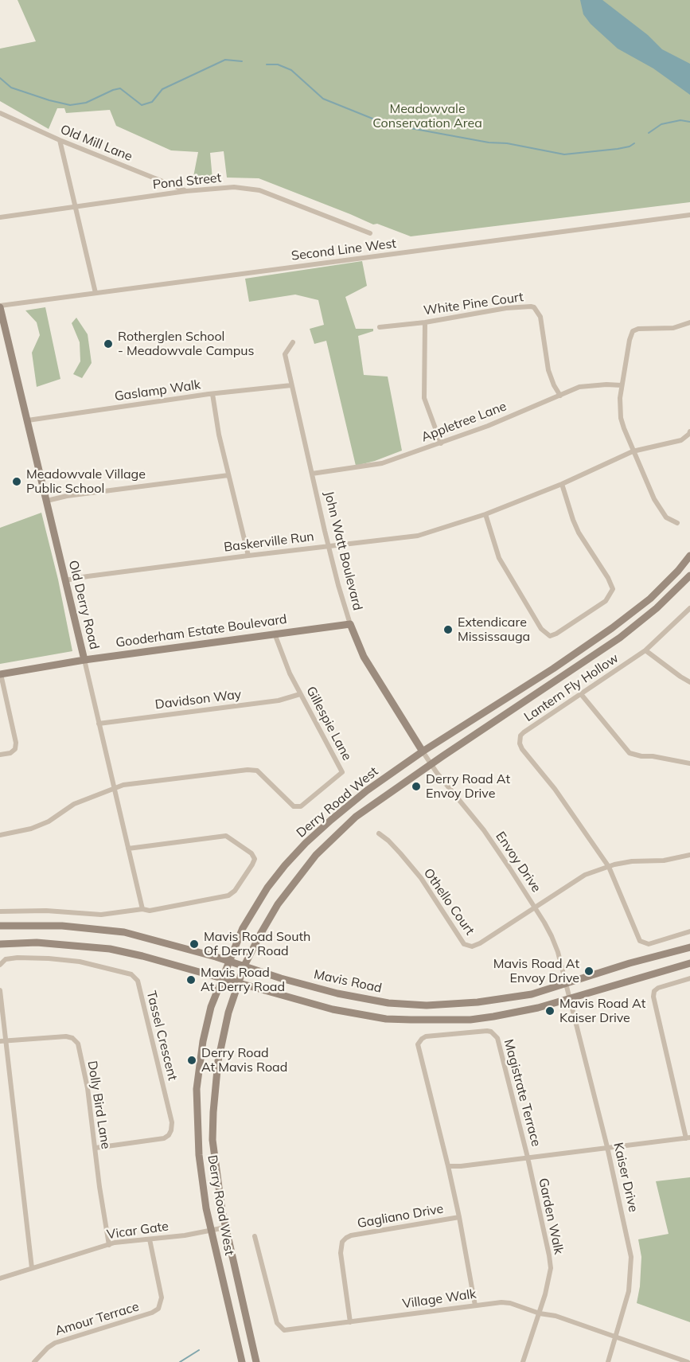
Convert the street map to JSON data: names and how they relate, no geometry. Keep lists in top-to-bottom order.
{
  "streets": {
    "main road": [
      "John Watt Boulevard",
      "Old Derry Road",
      "Gooderham Estate Boulevard",
      "Derry Road West",
      "Mavis Road"
    ],
    "street": [
      "Old Mill Lane",
      "Pond Street",
      "Second Line West",
      "White Pine Court",
      "Gaslamp Walk",
      "Appletree Lane",
      "Baskerville Run",
      "Lantern Fly Hollow",
      "Davidson Way",
      "Gillespie Lane",
      "Envoy Drive",
      "Othello Court",
      "Tassel Crescent",
      "Magistrate Terrace",
      "Dolly Bird Lane",
      "Kaiser Drive",
      "Gagliano Drive",
      "Garden Walk",
      "Vicar Gate",
      "Village Walk",
      "Amour Terrace"
    ]
  },
  "crossings": [
    ["Old Mill Lane", "Pond Street"],
    ["Second Line West", "Old Derry Road"],
    ["White Pine Court", "Appletree Lane"],
    ["Gaslamp Walk", "John Watt Boulevard"],
    ["Gaslamp Walk", "Old Derry Road"],
    ["Appletree Lane", "John Watt Boulevard"],
    ["Baskerville Run", "John Watt Boulevard"],
    ["Baskerville Run", "Old Derry Road"],
    ["John Watt Boulevard", "Gooderham Estate Boulevard"],
    ["John Watt Boulevard", "Derry Road West"],
    ["John Watt Boulevard", "Envoy Drive"],
    ["Old Derry Road", "Gooderham Estate Boulevard"],
    ["Old Derry Road", "Davidson Way"],
    ["Old Derry Road", "Gillespie Lane"],
    ["Gooderham Estate Boulevard", "Gillespie Lane"],
    ["Davidson Way", "Gillespie Lane"],
    ["Derry Road West", "Envoy Drive"],
    ["Derry Road West", "Mavis Road"],
    ["Derry Road West", "Vicar Gate"],
    ["Envoy Drive", "Othello Court"],
    ["Envoy Drive", "Mavis Road"],
    ["Envoy Drive", "Kaiser Drive"],
    ["Tassel Crescent", "Dolly Bird Lane"],
    ["Magistrate Terrace", "Kaiser Drive"],
    ["Magistrate Terrace", "Garden Walk"],
    ["Dolly Bird Lane", "Vicar Gate"],
    ["Kaiser Drive", "Village Walk"],
    ["Gagliano Drive", "Village Walk"],
    ["Garden Walk", "Village Walk"],
    ["Vicar Gate", "Amour Terrace"]
  ],
  "parks": ["Meadowvale Conservation Area"],
  "places": [
    "Rotherglen School - Meadowvale Campus",
    "Meadowvale Village Public School",
    "Extendicare Mississauga",
    "Derry Road At Envoy Drive",
    "Mavis Road South Of Derry Road",
    "Mavis Road At Envoy Drive",
    "Mavis Road At Derry Road",
    "Mavis Road At Kaiser Drive",
    "Derry Road At Mavis Road"
  ]
}
